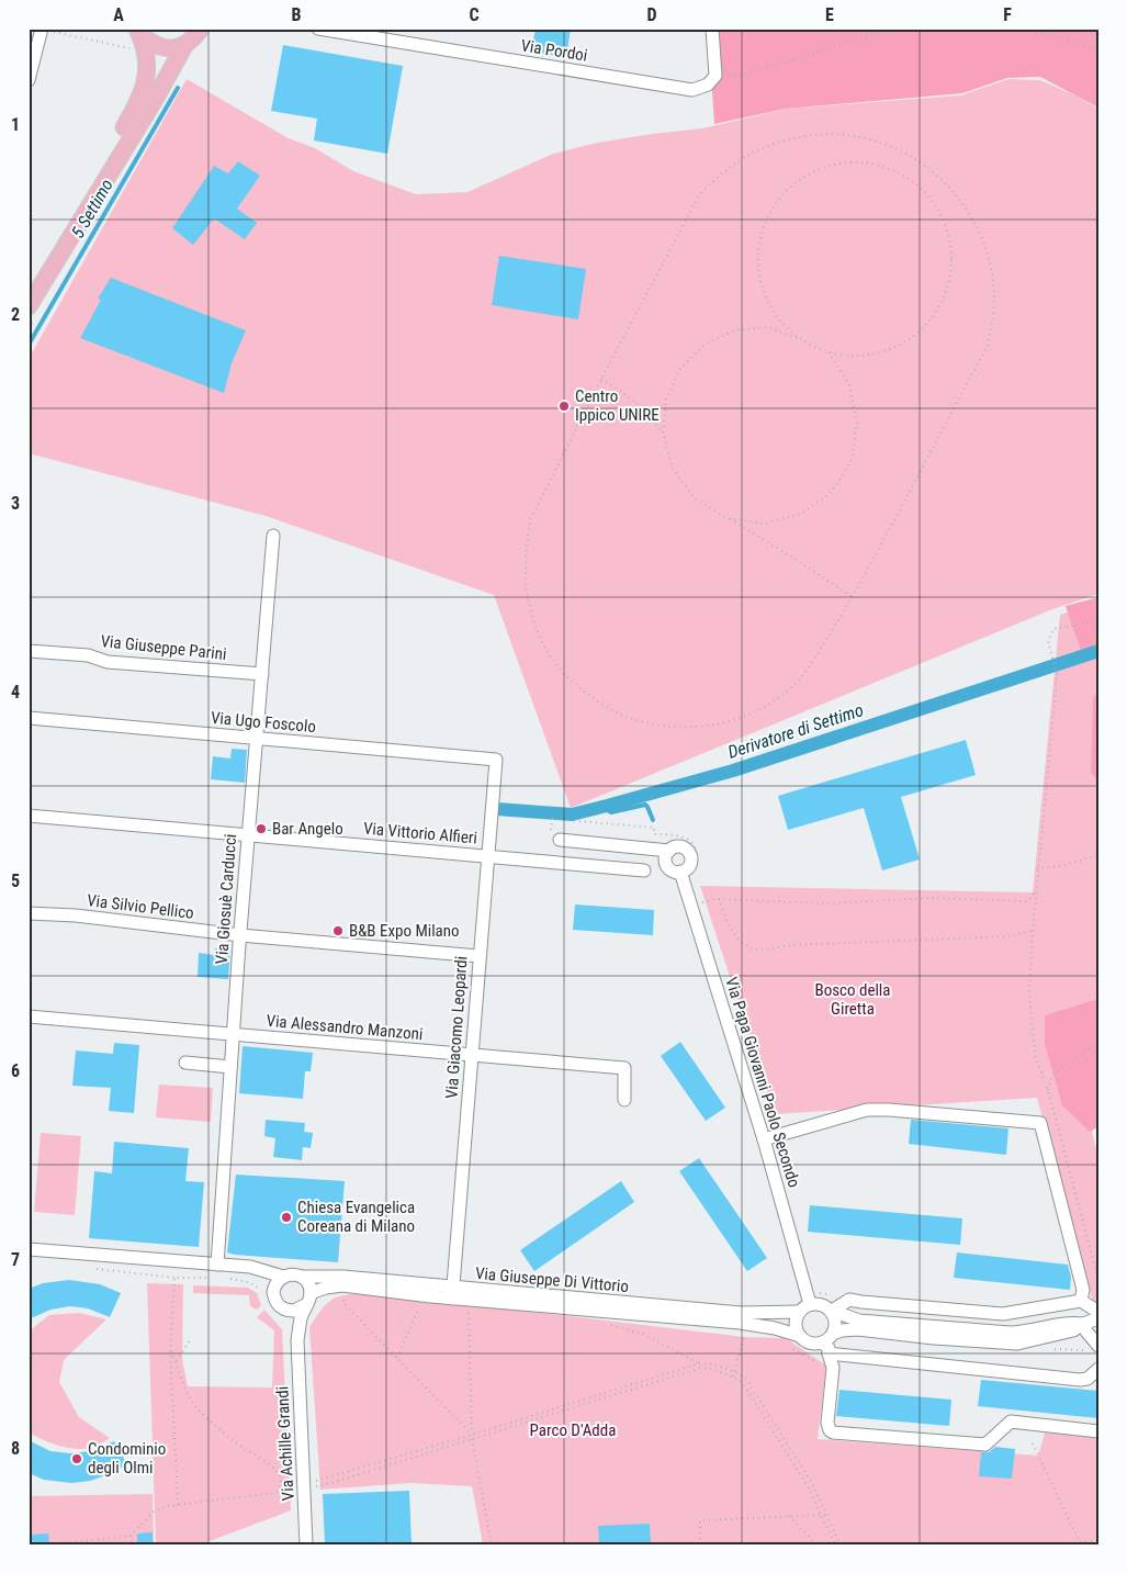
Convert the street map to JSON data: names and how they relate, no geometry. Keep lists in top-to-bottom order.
{
  "streets": {
    "street": [
      "Via Pordoi",
      "Via Giuseppe Parini",
      "Via Ugo Foscolo",
      "Via Vittorio Alfieri",
      "Via Giosuè Carducci",
      "Via Silvio Pellico",
      "Via Alessandro Manzoni",
      "Via Giacomo Leopardi",
      "Via Papa Giovanni Paolo Secondo",
      "Via Giuseppe Di Vittorio",
      "Via Achille Grandi"
    ]
  },
  "crossings": [
    ["Via Giuseppe Parini", "Via Giosuè Carducci"],
    ["Via Ugo Foscolo", "Via Giosuè Carducci"],
    ["Via Ugo Foscolo", "Via Giacomo Leopardi"],
    ["Via Vittorio Alfieri", "Via Giosuè Carducci"],
    ["Via Vittorio Alfieri", "Via Giacomo Leopardi"],
    ["Via Giosuè Carducci", "Via Silvio Pellico"],
    ["Via Giosuè Carducci", "Via Alessandro Manzoni"],
    ["Via Silvio Pellico", "Via Giacomo Leopardi"],
    ["Via Alessandro Manzoni", "Via Giacomo Leopardi"],
    ["Via Giacomo Leopardi", "Via Giuseppe Di Vittorio"],
    ["Via Papa Giovanni Paolo Secondo", "Via Giuseppe Di Vittorio"],
    ["Via Giuseppe Di Vittorio", "Via Achille Grandi"]
  ],
  "water": ["5 Settimo", "Derivatore di Settimo"],
  "parks": ["Bosco della Giretta", "Parco D'Adda"],
  "places": [
    "Centro Ippico UNIRE",
    "Bar Angelo",
    "B&B Expo Milano",
    "Chiesa Evangelica Coreana di Milano",
    "Condominio degli Olmi"
  ],
  "grid": {
    "columns": [
      "A",
      "B",
      "C",
      "D",
      "E",
      "F"
    ],
    "rows": [
      "1",
      "2",
      "3",
      "4",
      "5",
      "6",
      "7",
      "8"
    ]
  }
}
